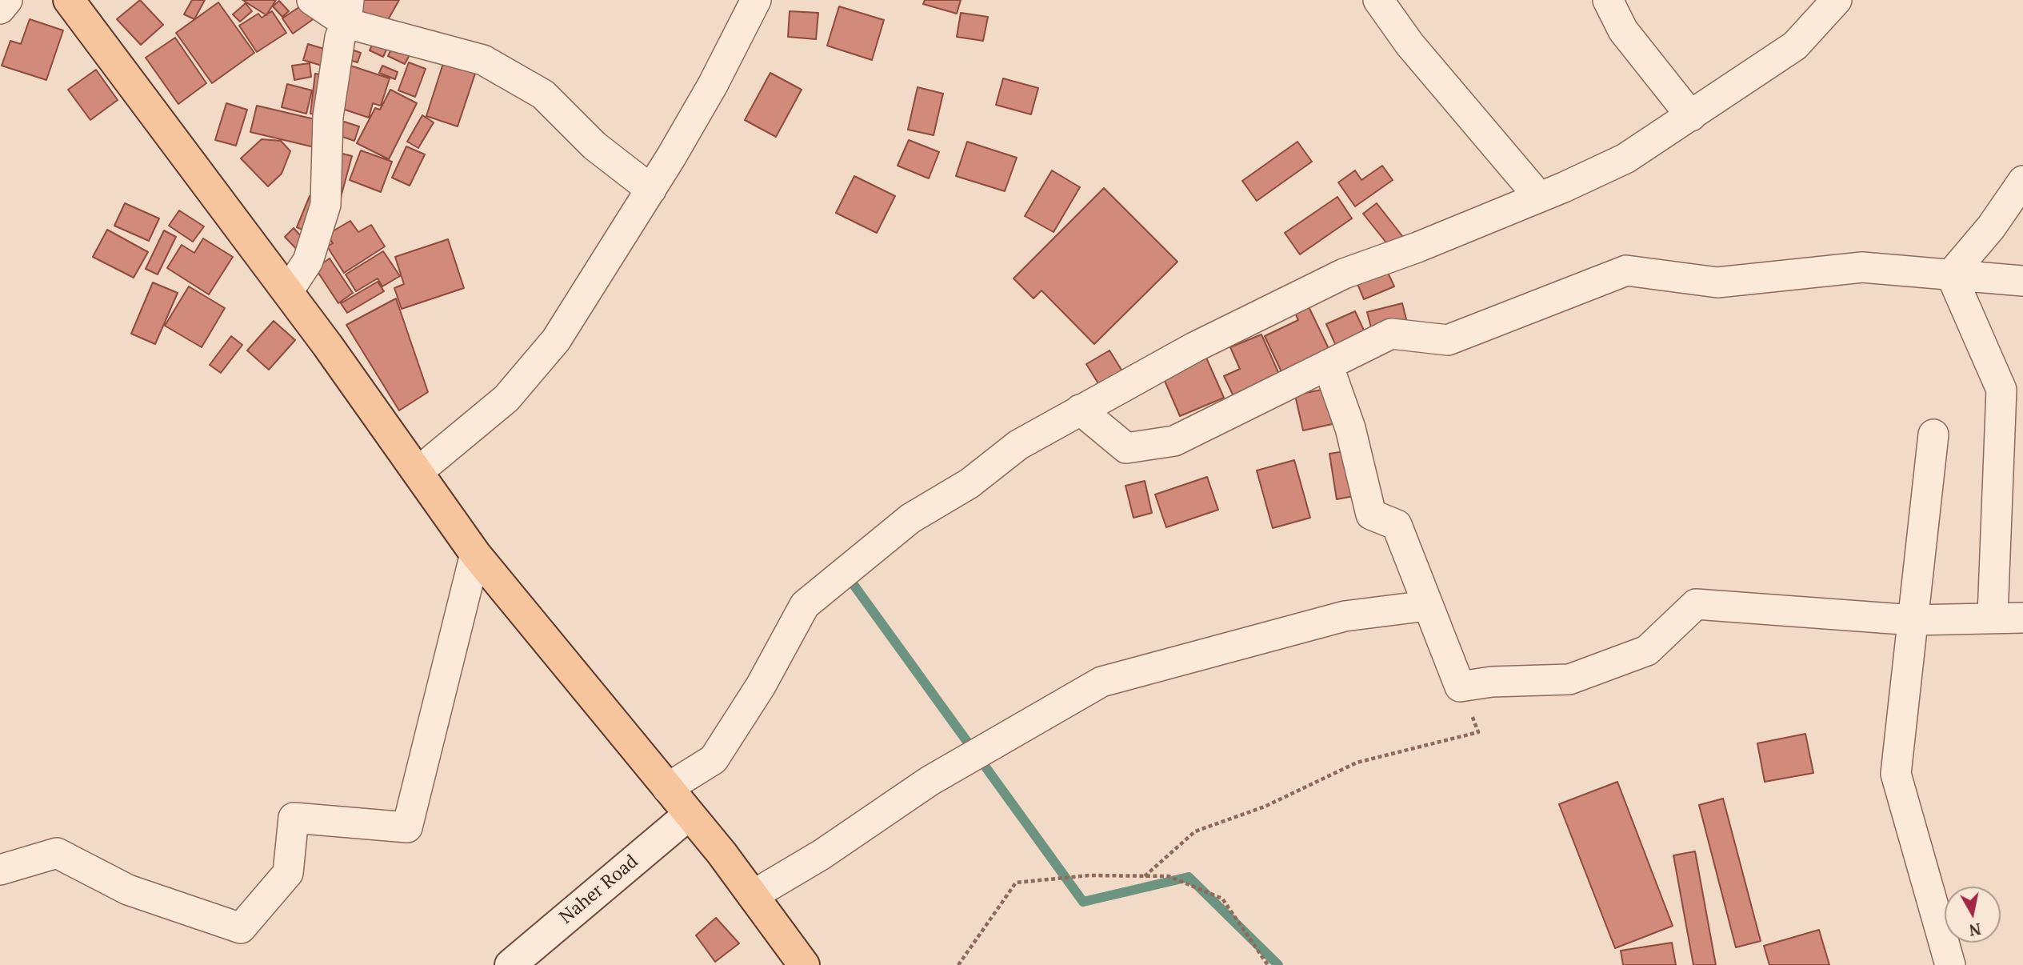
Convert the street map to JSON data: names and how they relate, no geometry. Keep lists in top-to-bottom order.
{
  "streets": {
    "main road": ["Naher Road"]
  },
  "north": "bottom"
}
